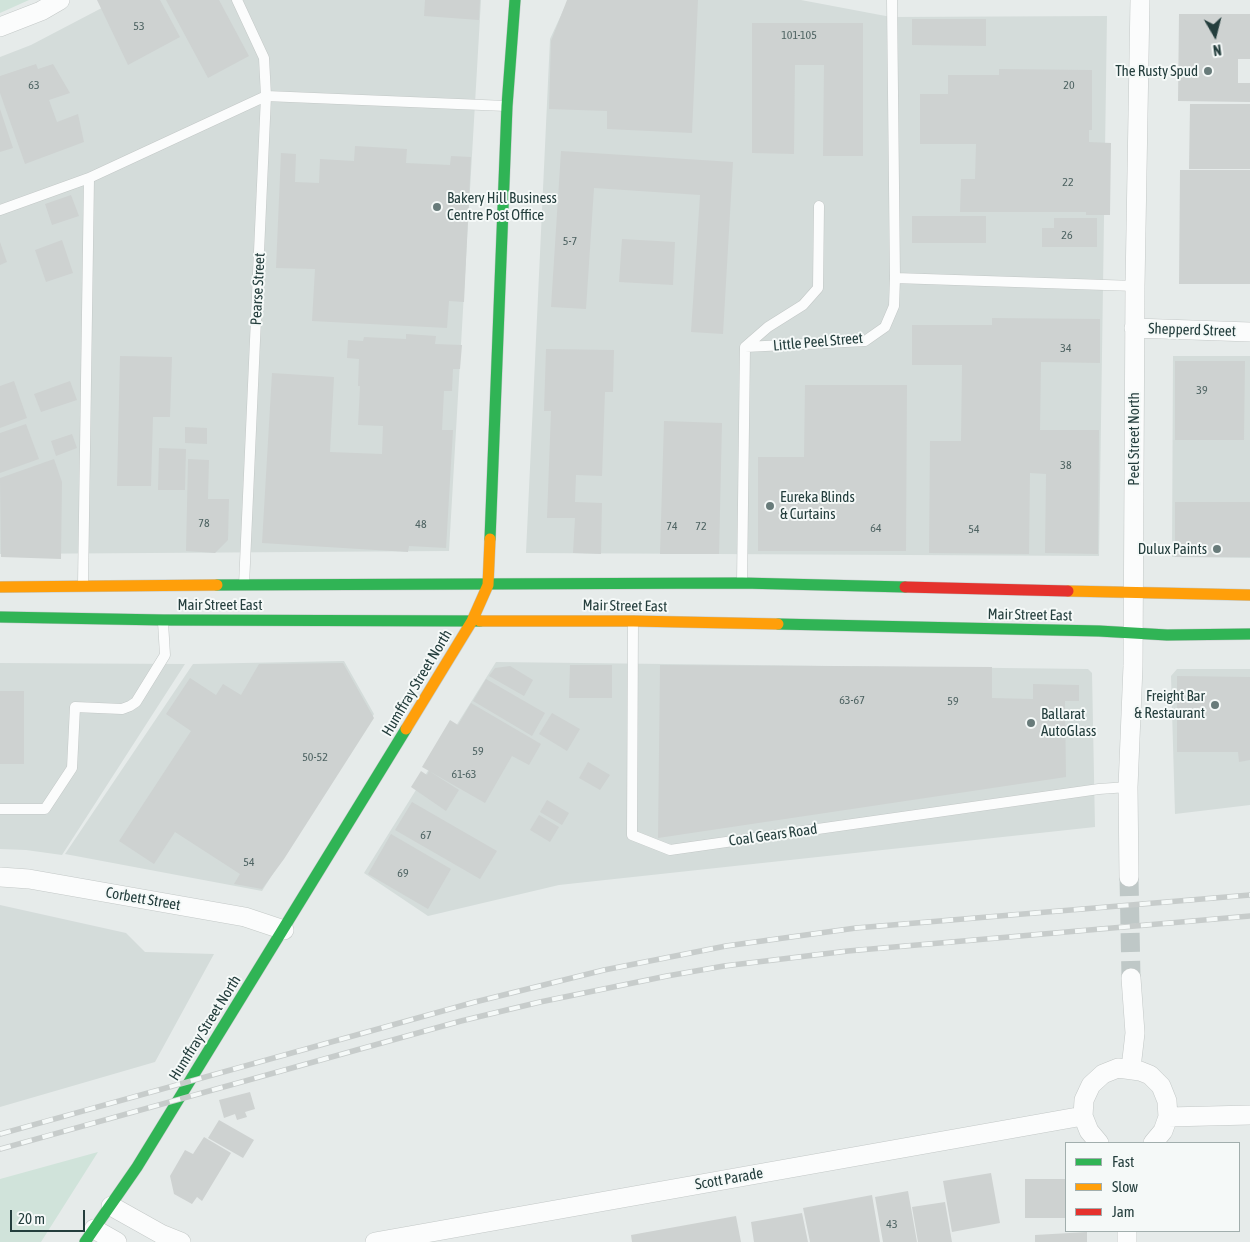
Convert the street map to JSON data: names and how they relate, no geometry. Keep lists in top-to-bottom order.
{
  "streets": {
    "main road": ["Mair Street East", "Humffray Street North"],
    "street": [
      "Shepperd Street",
      "Peel Street North",
      "Corbett Street",
      "Scott Parade"
    ],
    "lane": ["Pearse Street", "Little Peel Street", "Coal Gears Road"]
  },
  "crossings": [
    ["Pearse Street", "Mair Street East"],
    ["Shepperd Street", "Peel Street North"],
    ["Peel Street North", "Mair Street East"],
    ["Peel Street North", "Coal Gears Road"],
    ["Mair Street East", "Humffray Street North"],
    ["Mair Street East", "Coal Gears Road"],
    ["Humffray Street North", "Corbett Street"]
  ],
  "places": [
    "The Rusty Spud",
    "Bakery Hill Business Centre Post Office",
    "Eureka Blinds & Curtains",
    "Dulux Paints",
    "Freight Bar & Restaurant",
    "Ballarat AutoGlass"
  ],
  "house_numbers": [
    "53",
    "101-105",
    "63",
    "20",
    "22",
    "26",
    "5-7",
    "34",
    "39",
    "38",
    "78",
    "48",
    "74",
    "72",
    "64",
    "54",
    "63-67",
    "59",
    "59",
    "50-52",
    "61-63",
    "67",
    "54",
    "69",
    "43"
  ],
  "legend": ["Fast", "Slow", "Jam"],
  "scale_bar": "20 m",
  "north": "bottom"
}
